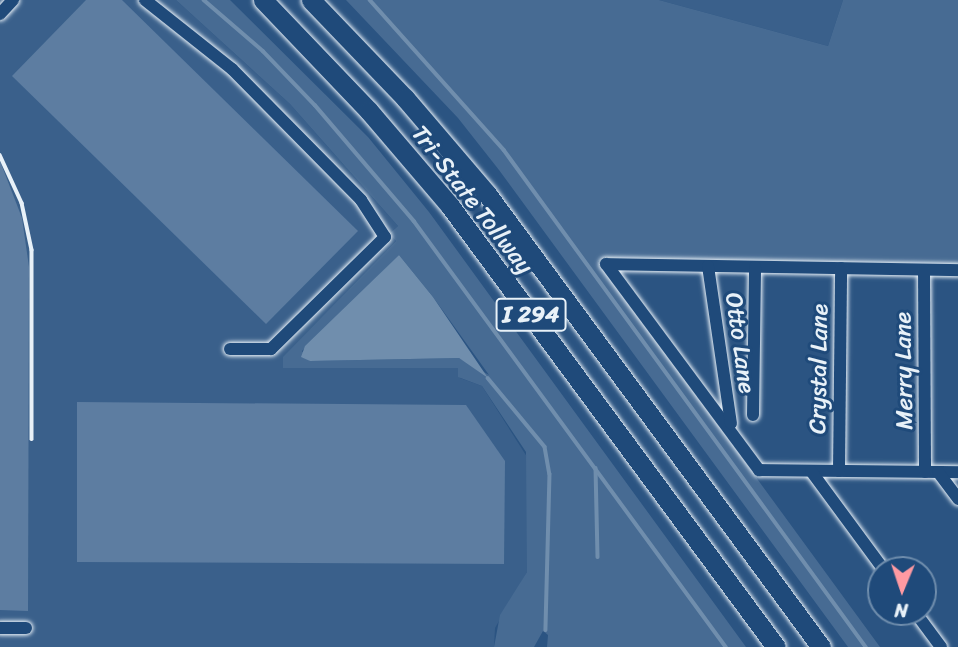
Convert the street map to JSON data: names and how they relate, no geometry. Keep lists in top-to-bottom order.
{
  "streets": {
    "highway": ["Tri-State Tollway", "I 294"],
    "lane": ["Otto Lane", "Crystal Lane", "Merry Lane"]
  },
  "north": "bottom"
}
